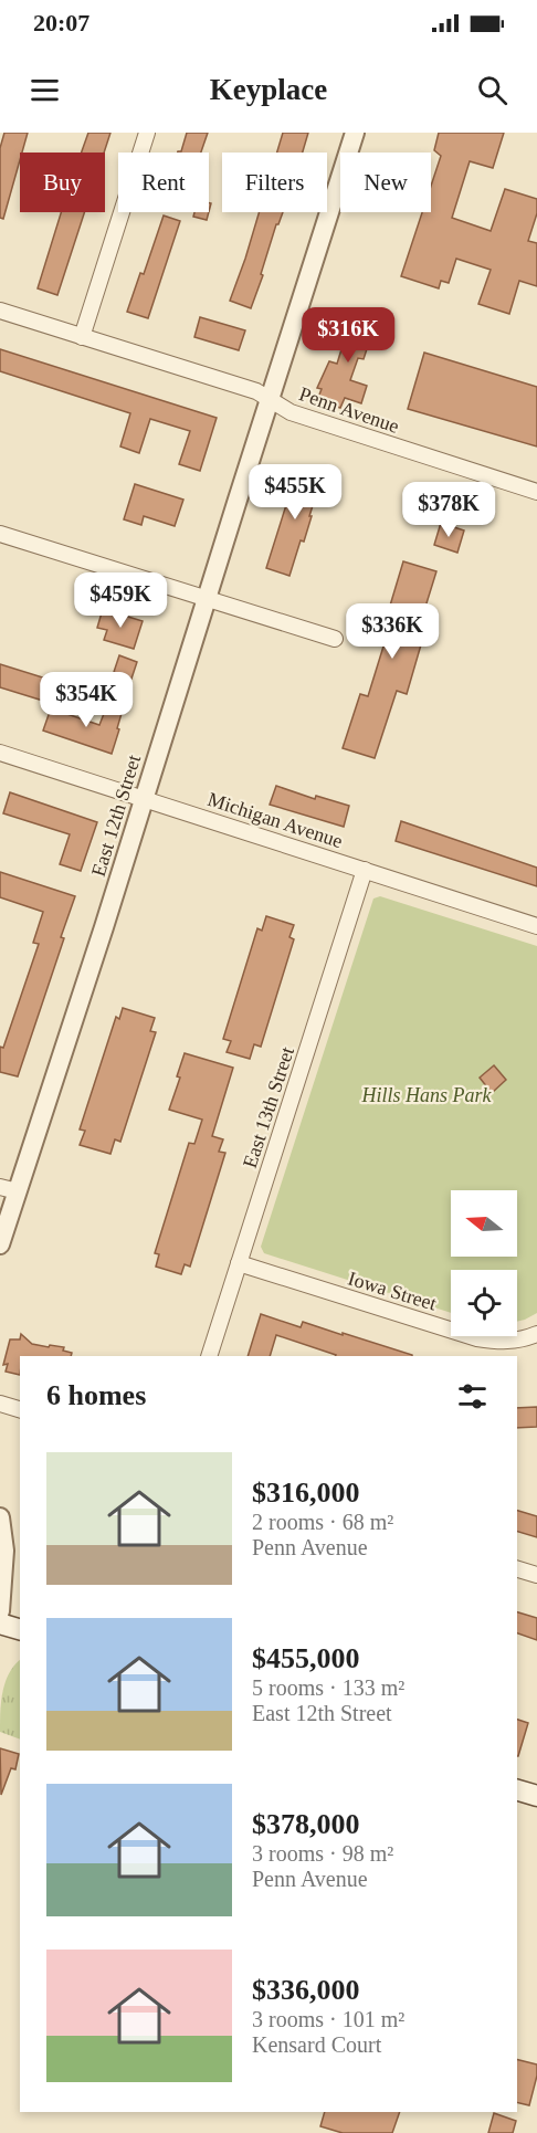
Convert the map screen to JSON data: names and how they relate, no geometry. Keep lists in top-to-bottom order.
{
  "streets": {
    "street": [
      "Penn Avenue",
      "East 12th Street",
      "Michigan Avenue",
      "East 13th Street",
      "Iowa Street"
    ]
  },
  "crossings": [
    ["Penn Avenue", "East 12th Street"],
    ["East 12th Street", "Michigan Avenue"],
    ["Michigan Avenue", "East 13th Street"],
    ["East 13th Street", "Iowa Street"]
  ],
  "parks": ["Hills Hans Park"],
  "north": "left",
  "page": {
    "status": "20:07",
    "header": "Keyplace",
    "chip": [
      "Buy",
      "Rent",
      "Filters",
      "New"
    ],
    "price": [
      "$316K",
      "$455K",
      "$378K",
      "$459K",
      "$336K",
      "$354K"
    ],
    "heading": "6 homes",
    "list": [
      {
        "name": "$316,000",
        "note": "2 rooms · 68 m² · Penn Avenue"
      },
      {
        "name": "$455,000",
        "note": "5 rooms · 133 m² · East 12th Street"
      },
      {
        "name": "$378,000",
        "note": "3 rooms · 98 m² · Penn Avenue"
      },
      {
        "name": "$336,000",
        "note": "3 rooms · 101 m² · Kensard Court"
      }
    ]
  }
}
